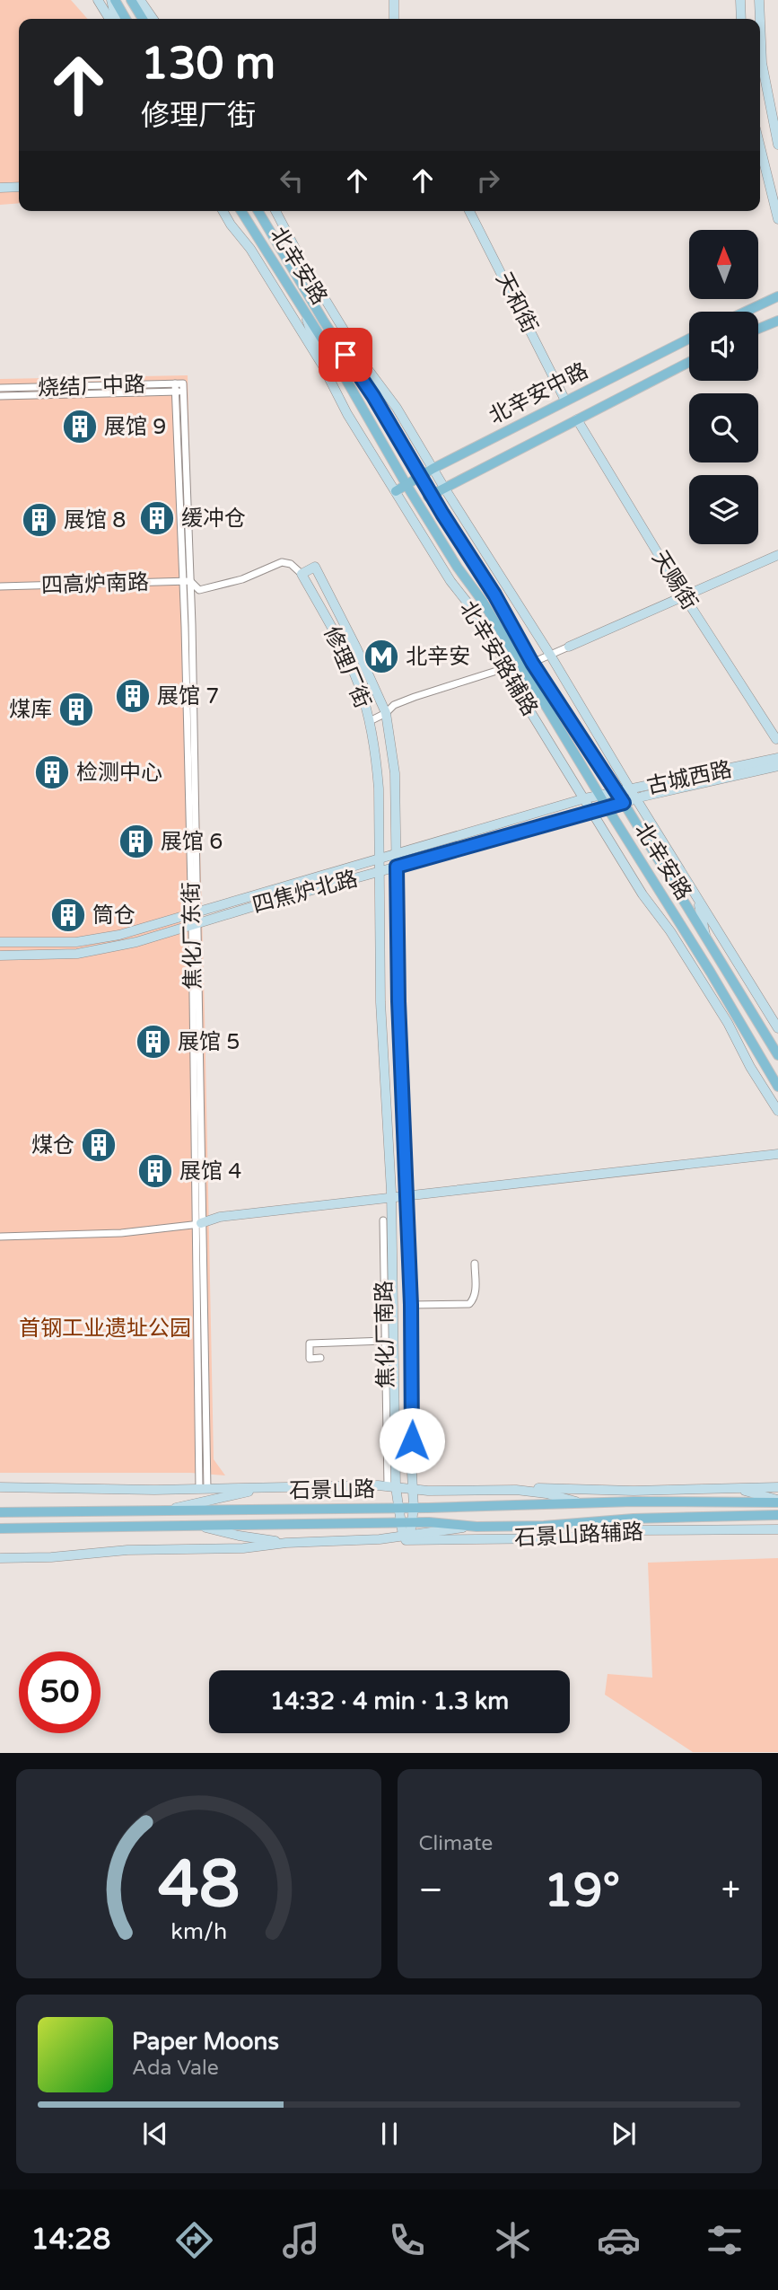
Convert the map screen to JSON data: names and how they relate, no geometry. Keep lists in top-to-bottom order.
{
  "streets": {
    "main road": ["北辛安路", "北辛安中路", "石景山路"],
    "street": [
      "天和街",
      "烧结厂中路",
      "天赐街",
      "四高炉南路",
      "北辛安路辅路",
      "修理厂街",
      "古城西路",
      "四焦炉北路",
      "焦化厂东街",
      "焦化厂南路",
      "石景山路辅路"
    ]
  },
  "crossings": [
    ["北辛安路", "北辛安中路"],
    ["北辛安路", "古城西路"],
    ["北辛安路", "四焦炉北路"],
    ["天和街", "北辛安中路"],
    ["烧结厂中路", "焦化厂东街"],
    ["北辛安中路", "天赐街"],
    ["北辛安中路", "北辛安路辅路"],
    ["四高炉南路", "修理厂街"],
    ["四高炉南路", "焦化厂东街"],
    ["北辛安路辅路", "古城西路"],
    ["北辛安路辅路", "四焦炉北路"],
    ["修理厂街", "四焦炉北路"],
    ["修理厂街", "焦化厂南路"],
    ["修理厂街", "石景山路"],
    ["古城西路", "四焦炉北路"],
    ["四焦炉北路", "焦化厂东街"],
    ["石景山路", "石景山路辅路"]
  ],
  "parks": ["首钢工业遗址公园"],
  "places": {
    "building": [
      "展馆 9",
      "缓冲仓",
      "展馆 8",
      "展馆 7",
      "煤库",
      "检测中心",
      "展馆 6",
      "筒仓",
      "展馆 5",
      "煤仓",
      "展馆 4"
    ],
    "metro station": ["北辛安"]
  },
  "north": "top",
  "page": {
    "turn": ["130 m", "修理厂街"],
    "limit": "50",
    "trip": "14:32 · 4 min · 1.3 km",
    "tile": "Climate",
    "heat": ["−", "19°", "+"],
    "song": ["Paper Moons", "Ada Vale"],
    "tabs": "14:28",
    "gauge": ["48", "km/h"]
  }
}
